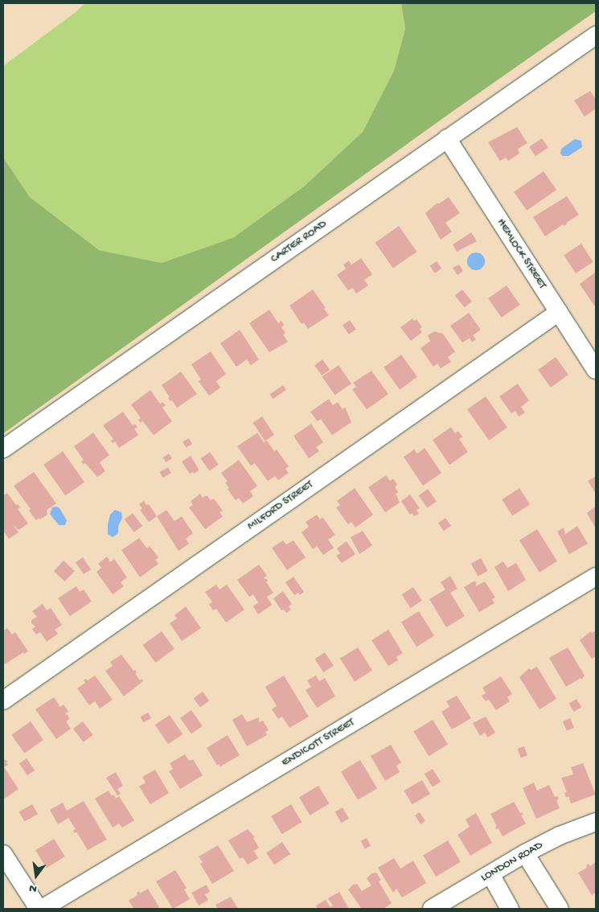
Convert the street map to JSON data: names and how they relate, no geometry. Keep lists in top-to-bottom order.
{
  "streets": {
    "street": [
      "CARTER ROAD",
      "HEMLOCK STREET",
      "MILFORD STREET",
      "ENDICOTT STREET",
      "LONDON ROAD"
    ]
  },
  "crossings": [
    ["CARTER ROAD", "HEMLOCK STREET"],
    ["HEMLOCK STREET", "MILFORD STREET"]
  ],
  "north": "bottom"
}
